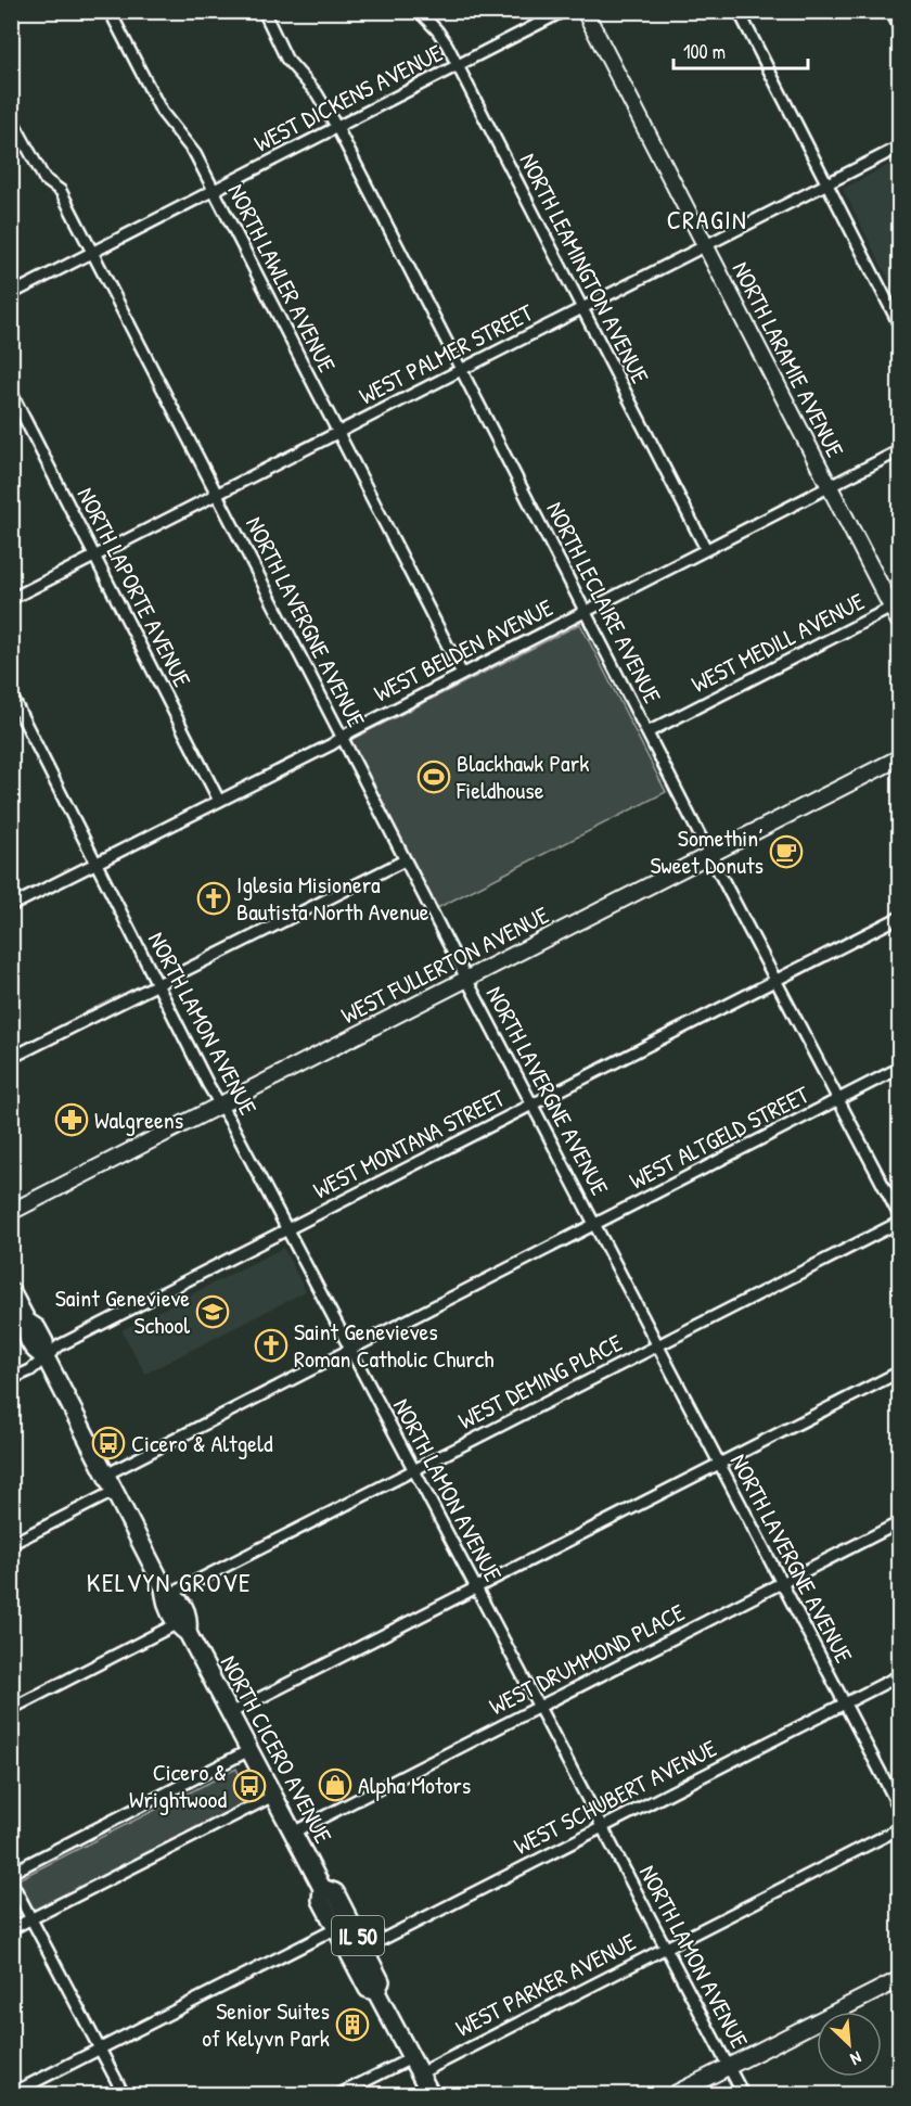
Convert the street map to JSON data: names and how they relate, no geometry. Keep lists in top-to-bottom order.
{
  "streets": {
    "main road": [
      "NORTH LARAMIE AVENUE",
      "WEST FULLERTON AVENUE",
      "NORTH CICERO AVENUE",
      "IL 50"
    ],
    "street": [
      "WEST DICKENS AVENUE",
      "NORTH LEAMINGTON AVENUE",
      "NORTH LAWLER AVENUE",
      "WEST PALMER STREET",
      "NORTH LAPORTE AVENUE",
      "NORTH LECLAIRE AVENUE",
      "NORTH LAVERGNE AVENUE",
      "WEST MEDILL AVENUE",
      "WEST BELDEN AVENUE",
      "NORTH LAMON AVENUE",
      "WEST ALTGELD STREET",
      "WEST MONTANA STREET",
      "WEST DEMING PLACE",
      "WEST DRUMMOND PLACE",
      "WEST SCHUBERT AVENUE",
      "WEST PARKER AVENUE"
    ]
  },
  "crossings": [
    ["WEST DICKENS AVENUE", "NORTH LEAMINGTON AVENUE"],
    ["WEST DICKENS AVENUE", "NORTH LAWLER AVENUE"],
    ["WEST DICKENS AVENUE", "NORTH LECLAIRE AVENUE"],
    ["WEST DICKENS AVENUE", "NORTH LAVERGNE AVENUE"],
    ["NORTH LEAMINGTON AVENUE", "WEST PALMER STREET"],
    ["NORTH LEAMINGTON AVENUE", "WEST BELDEN AVENUE"],
    ["NORTH LAWLER AVENUE", "WEST PALMER STREET"],
    ["NORTH LAWLER AVENUE", "WEST BELDEN AVENUE"],
    ["WEST PALMER STREET", "NORTH LARAMIE AVENUE"],
    ["WEST PALMER STREET", "NORTH LAPORTE AVENUE"],
    ["WEST PALMER STREET", "NORTH LECLAIRE AVENUE"],
    ["WEST PALMER STREET", "NORTH LAVERGNE AVENUE"],
    ["NORTH LARAMIE AVENUE", "WEST MEDILL AVENUE"],
    ["NORTH LARAMIE AVENUE", "WEST BELDEN AVENUE"],
    ["NORTH LAPORTE AVENUE", "WEST BELDEN AVENUE"],
    ["NORTH LECLAIRE AVENUE", "WEST MEDILL AVENUE"],
    ["NORTH LECLAIRE AVENUE", "WEST BELDEN AVENUE"],
    ["NORTH LECLAIRE AVENUE", "WEST FULLERTON AVENUE"],
    ["NORTH LECLAIRE AVENUE", "WEST ALTGELD STREET"],
    ["NORTH LECLAIRE AVENUE", "WEST MONTANA STREET"],
    ["NORTH LECLAIRE AVENUE", "WEST DEMING PLACE"],
    ["NORTH LAVERGNE AVENUE", "WEST BELDEN AVENUE"],
    ["NORTH LAVERGNE AVENUE", "WEST FULLERTON AVENUE"],
    ["NORTH LAVERGNE AVENUE", "WEST ALTGELD STREET"],
    ["NORTH LAVERGNE AVENUE", "WEST MONTANA STREET"],
    ["NORTH LAVERGNE AVENUE", "WEST DEMING PLACE"],
    ["NORTH LAVERGNE AVENUE", "WEST DRUMMOND PLACE"],
    ["NORTH LAVERGNE AVENUE", "WEST SCHUBERT AVENUE"],
    ["WEST BELDEN AVENUE", "NORTH LAMON AVENUE"],
    ["WEST FULLERTON AVENUE", "NORTH LAMON AVENUE"],
    ["NORTH LAMON AVENUE", "WEST ALTGELD STREET"],
    ["NORTH LAMON AVENUE", "WEST MONTANA STREET"],
    ["NORTH LAMON AVENUE", "WEST DEMING PLACE"],
    ["NORTH LAMON AVENUE", "WEST DRUMMOND PLACE"],
    ["NORTH LAMON AVENUE", "WEST SCHUBERT AVENUE"],
    ["NORTH LAMON AVENUE", "WEST PARKER AVENUE"],
    ["WEST ALTGELD STREET", "NORTH CICERO AVENUE"],
    ["WEST MONTANA STREET", "NORTH CICERO AVENUE"],
    ["WEST DEMING PLACE", "NORTH CICERO AVENUE"],
    ["WEST DRUMMOND PLACE", "NORTH CICERO AVENUE"],
    ["NORTH CICERO AVENUE", "WEST SCHUBERT AVENUE"],
    ["NORTH CICERO AVENUE", "WEST PARKER AVENUE"]
  ],
  "districts": ["CRAGIN", "KELVYN GROVE"],
  "places": {
    "sports": ["Blackhawk Park Fieldhouse"],
    "cafe": ["Somethin’ Sweet Donuts"],
    "church": ["Iglesia Misionera Bautista North Avenue", "Saint Genevieves Roman Catholic Church"],
    "pharmacy": ["Walgreens"],
    "school or university": ["Saint Genevieve School"],
    "bus stop": ["Cicero & Altgeld", "Cicero & Wrightwood"],
    "shop": ["Alpha Motors"],
    "building": ["Senior Suites of Kelyvn Park"]
  },
  "scale_bar": "100 m",
  "north": "bottom right"
}
